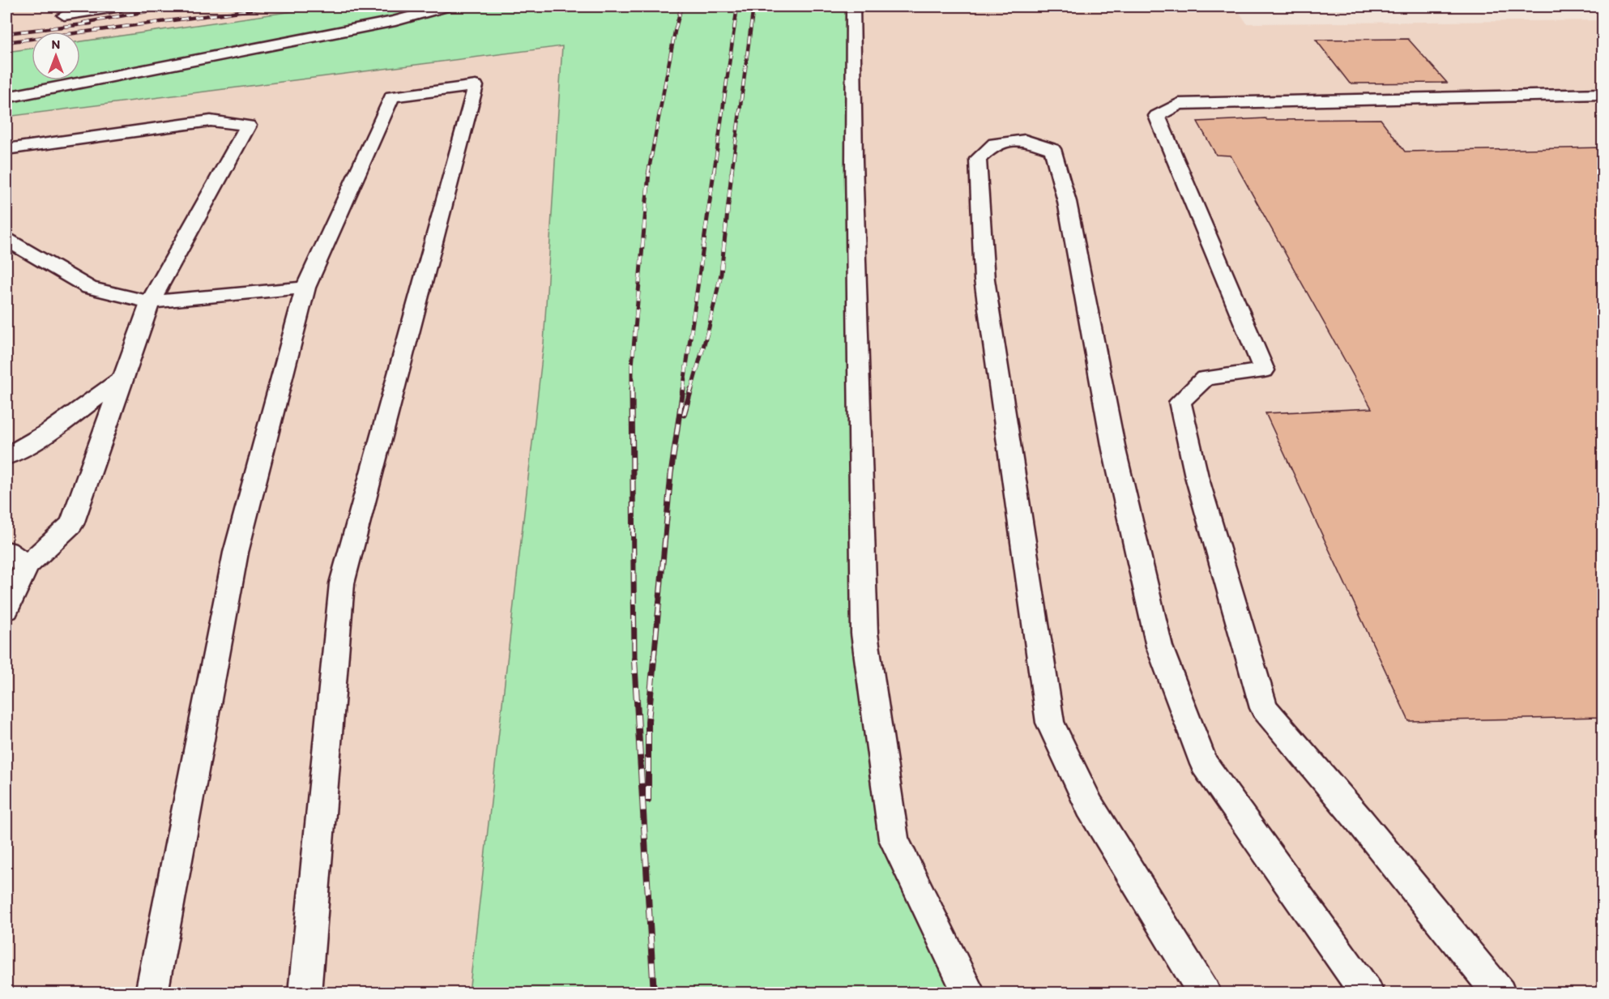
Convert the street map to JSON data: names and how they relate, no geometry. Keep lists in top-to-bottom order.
{
  "north": "top"
}
